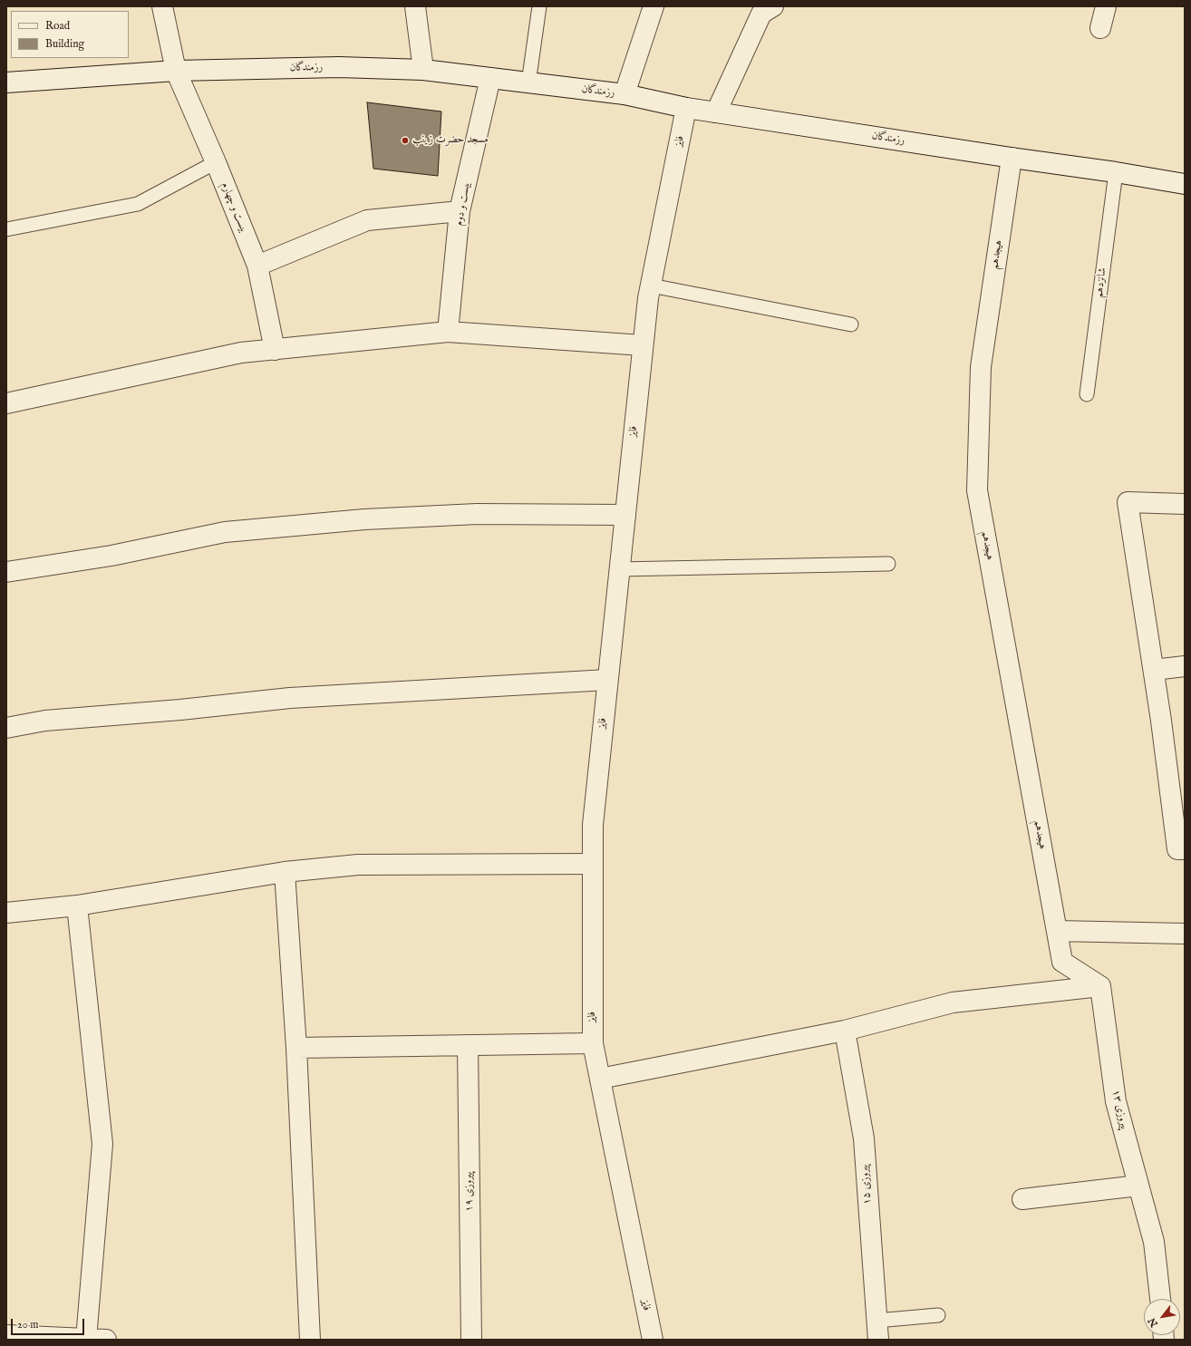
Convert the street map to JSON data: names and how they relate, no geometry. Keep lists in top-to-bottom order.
{
  "streets": {
    "street": [
      "رزمندگان",
      "فایز",
      "بیست و دوم",
      "بیست و چهارم",
      "هیجدهم",
      "پیروزی ۱۳",
      "پیروزی ۱۵",
      "پیروزی ۱۹"
    ],
    "lane": ["شانزدهم"]
  },
  "crossings": [
    ["رزمندگان", "فایز"],
    ["رزمندگان", "بیست و دوم"],
    ["رزمندگان", "بیست و چهارم"],
    ["رزمندگان", "هیجدهم"],
    ["رزمندگان", "شانزدهم"]
  ],
  "places": ["مسجد حضرت زینب"],
  "legend": ["Road", "Building"],
  "scale_bar": "20 m",
  "north": "bottom left"
}
